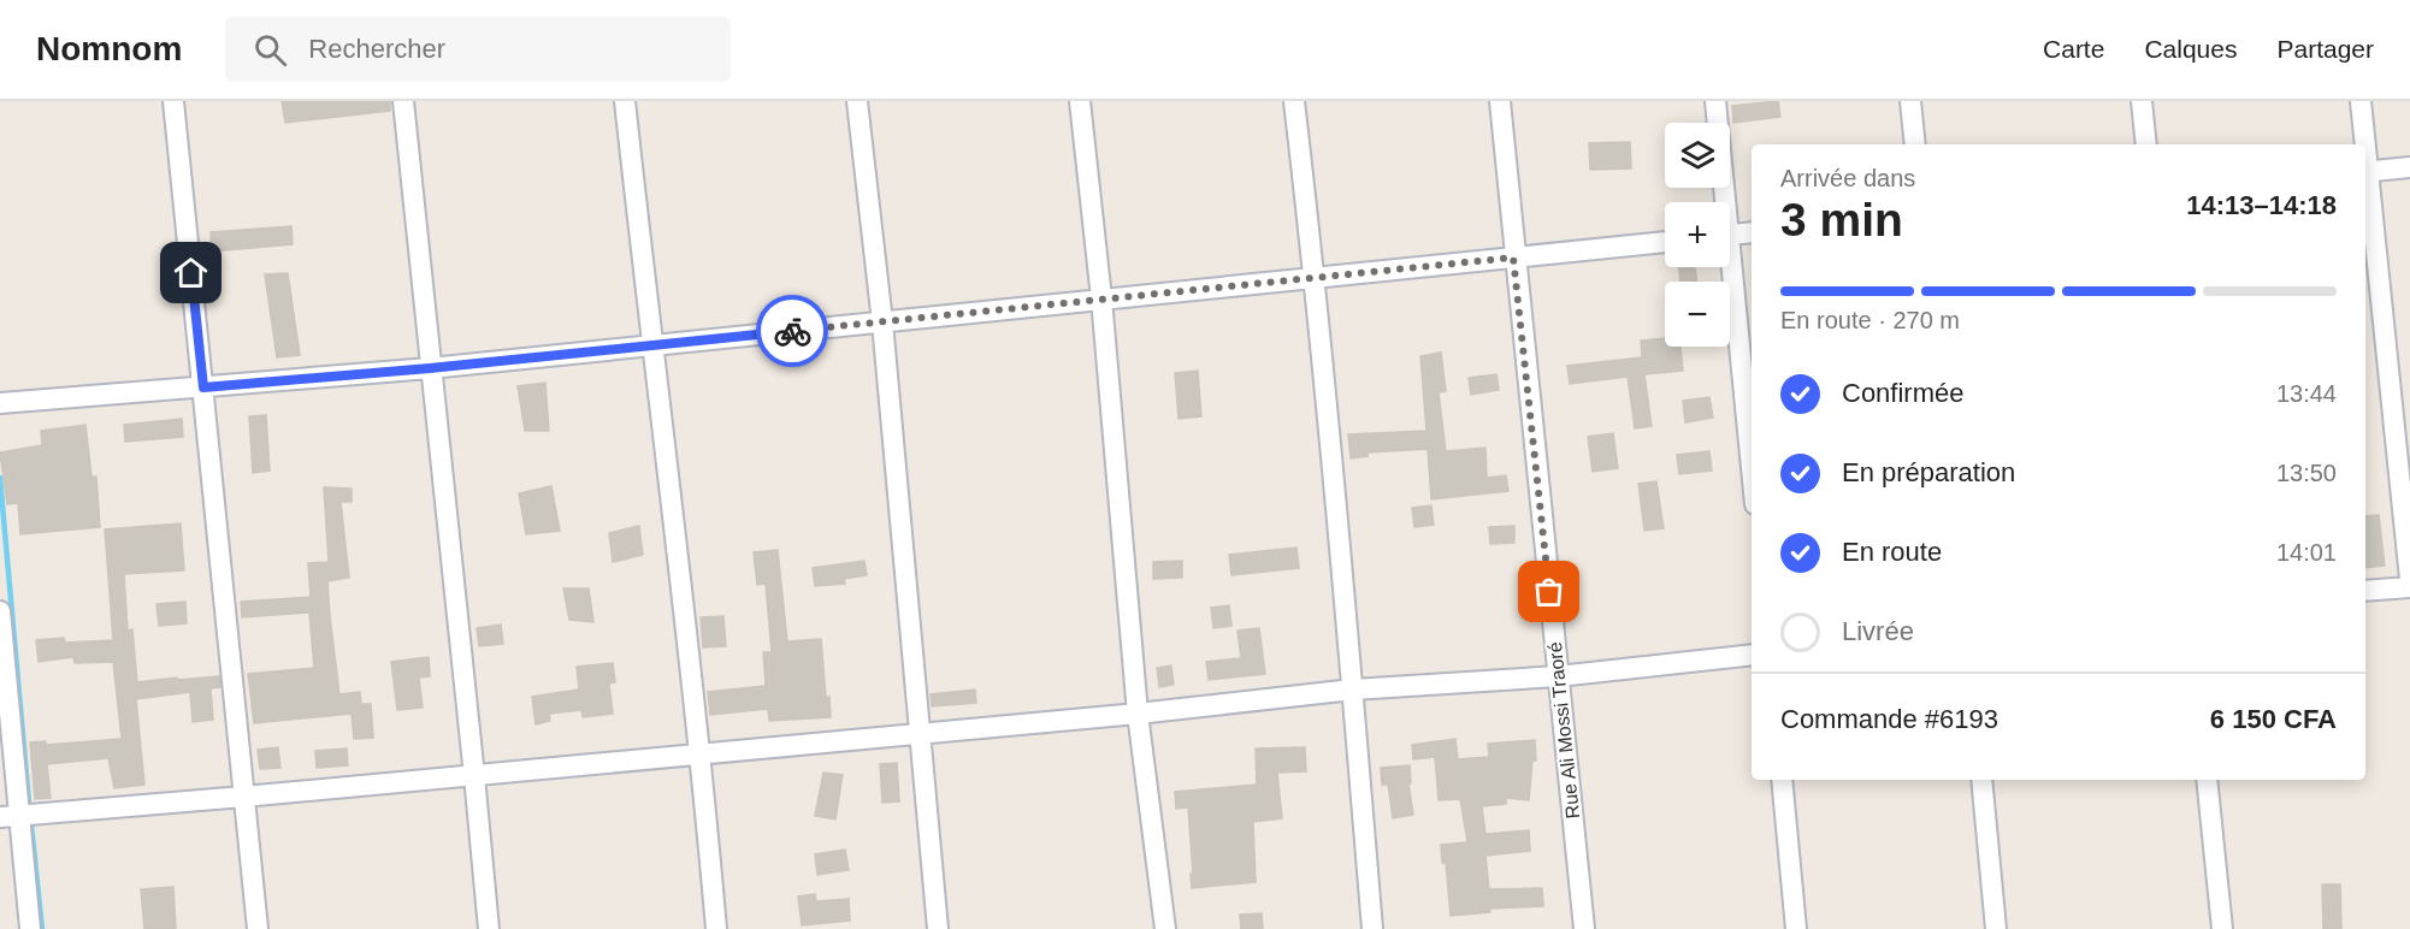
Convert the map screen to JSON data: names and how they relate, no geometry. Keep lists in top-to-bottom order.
{
  "streets": {
    "street": ["Rue Ali Mossi Traoré"]
  },
  "page": {
    "header": "Nomnom",
    "search": "Rechercher",
    "nav": ["Carte", "Calques", "Partager"],
    "map_buttons": ["+", "−"],
    "heading": ["3 min", "Arrivée dans", "14:13–14:18"],
    "panel": ["Commande #6193", "6 150 CFA"],
    "bar": "En route · 270 m",
    "list": [
      ["Confirmée", "13:44"],
      ["En préparation", "13:50"],
      ["En route", "14:01"],
      "Livrée"
    ]
  }
}
